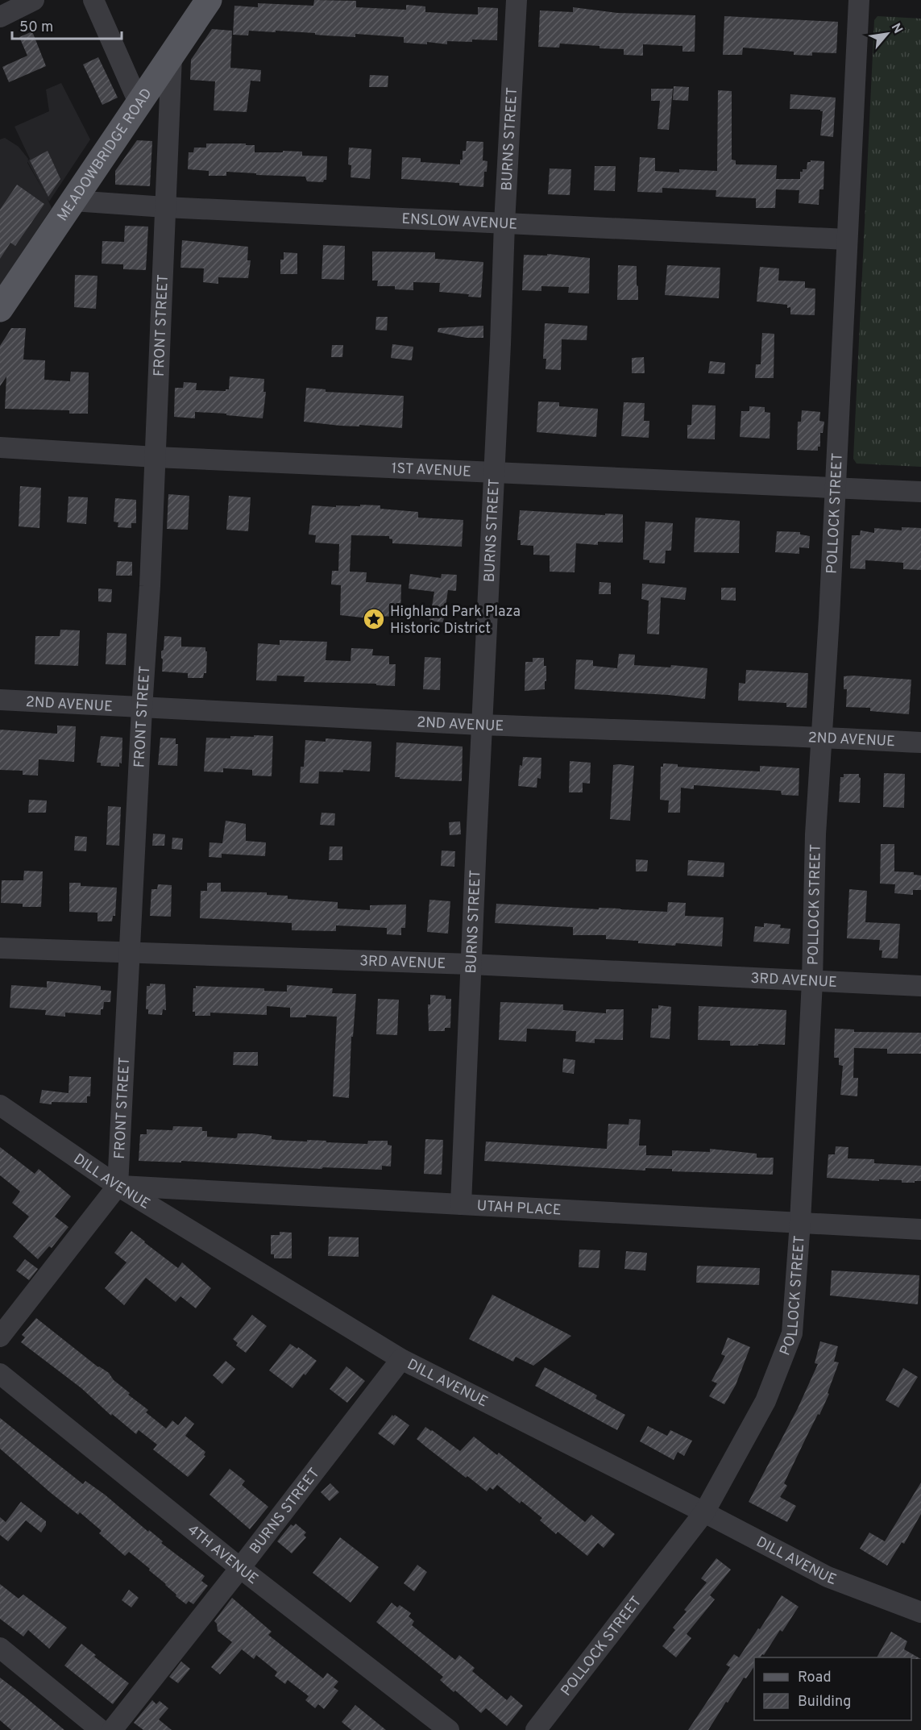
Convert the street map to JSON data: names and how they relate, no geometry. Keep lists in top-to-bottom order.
{
  "streets": {
    "main road": ["MEADOWBRIDGE ROAD"],
    "street": [
      "BURNS STREET",
      "ENSLOW AVENUE",
      "FRONT STREET",
      "1ST AVENUE",
      "POLLOCK STREET",
      "2ND AVENUE",
      "3RD AVENUE",
      "DILL AVENUE",
      "UTAH PLACE",
      "4TH AVENUE"
    ]
  },
  "crossings": [
    ["BURNS STREET", "ENSLOW AVENUE"],
    ["BURNS STREET", "1ST AVENUE"],
    ["BURNS STREET", "2ND AVENUE"],
    ["BURNS STREET", "3RD AVENUE"],
    ["BURNS STREET", "DILL AVENUE"],
    ["BURNS STREET", "UTAH PLACE"],
    ["BURNS STREET", "4TH AVENUE"],
    ["MEADOWBRIDGE ROAD", "ENSLOW AVENUE"],
    ["MEADOWBRIDGE ROAD", "FRONT STREET"],
    ["ENSLOW AVENUE", "FRONT STREET"],
    ["ENSLOW AVENUE", "POLLOCK STREET"],
    ["FRONT STREET", "1ST AVENUE"],
    ["FRONT STREET", "2ND AVENUE"],
    ["FRONT STREET", "3RD AVENUE"],
    ["FRONT STREET", "DILL AVENUE"],
    ["FRONT STREET", "UTAH PLACE"],
    ["1ST AVENUE", "POLLOCK STREET"],
    ["POLLOCK STREET", "2ND AVENUE"],
    ["POLLOCK STREET", "3RD AVENUE"],
    ["POLLOCK STREET", "DILL AVENUE"],
    ["POLLOCK STREET", "UTAH PLACE"],
    ["DILL AVENUE", "UTAH PLACE"]
  ],
  "places": {
    "place": ["Highland Park Plaza Historic District"]
  },
  "legend": ["Road", "Building"],
  "scale_bar": "50 m",
  "north": "top right"
}
